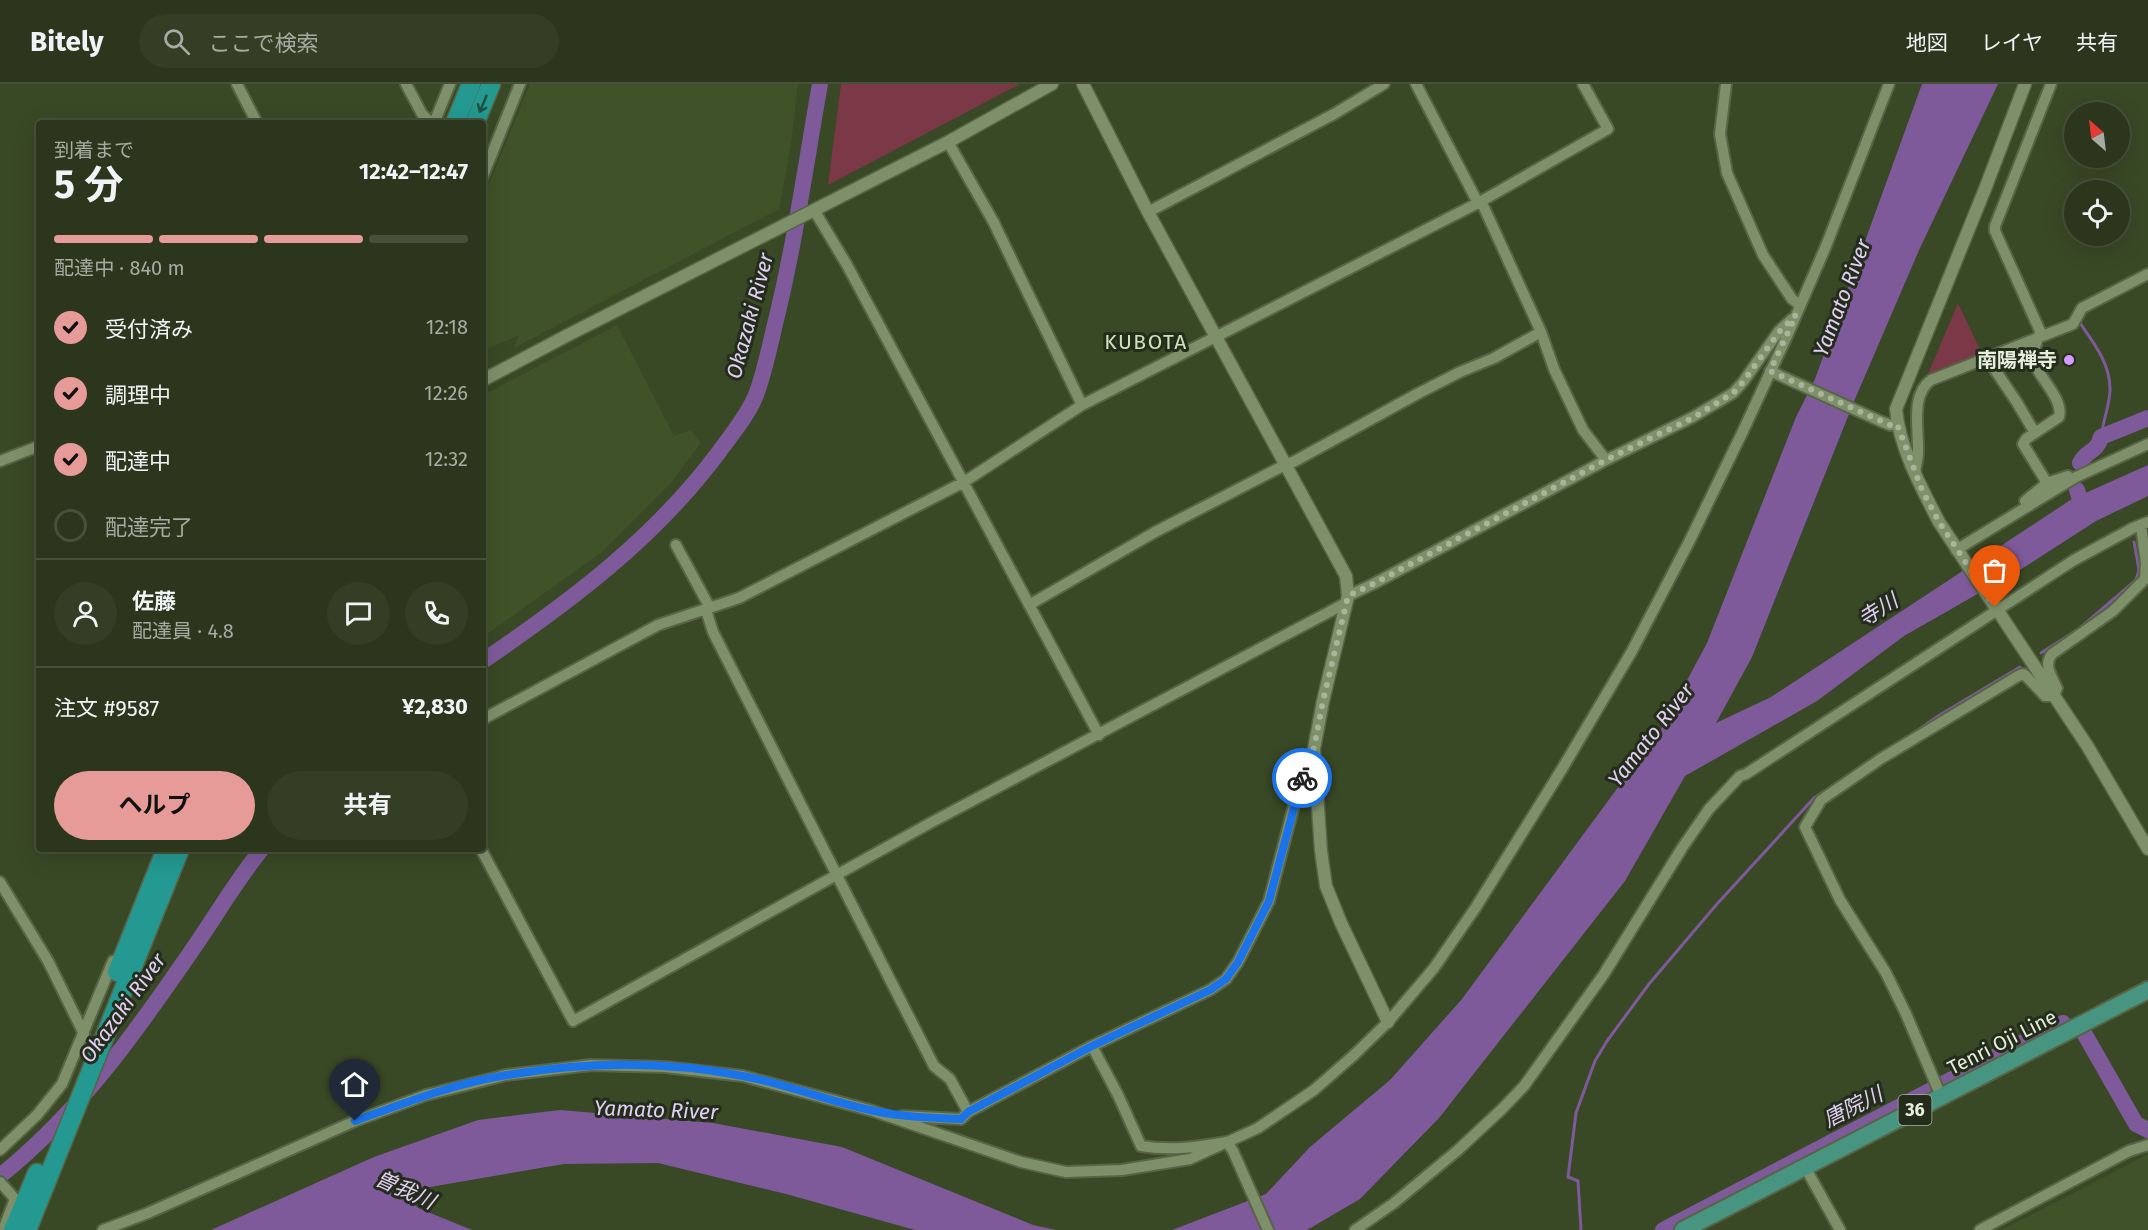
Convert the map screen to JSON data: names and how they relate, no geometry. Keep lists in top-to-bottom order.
{
  "streets": {
    "main road": ["Tenri Oji Line", "36"]
  },
  "districts": ["KUBOTA"],
  "water": [
    "Yamato River",
    "Okazaki River",
    "寺川",
    "唐院川",
    "曽我川"
  ],
  "places": ["南陽禅寺"],
  "north": "top left",
  "page": {
    "header": "Bitely",
    "search": "ここで検索",
    "nav": ["地図", "レイヤ", "共有"],
    "heading": ["5 分", "到着まで", "12:42–12:47"],
    "panel": [
      "佐藤",
      "配達員 · 4.8",
      "注文 #9587",
      "¥2,830"
    ],
    "bar": "配達中 · 840 m",
    "list": [
      ["受付済み", "12:18"],
      ["調理中", "12:26"],
      ["配達中", "12:32"],
      "配達完了"
    ],
    "buttons": ["ヘルプ", "共有"]
  }
}
